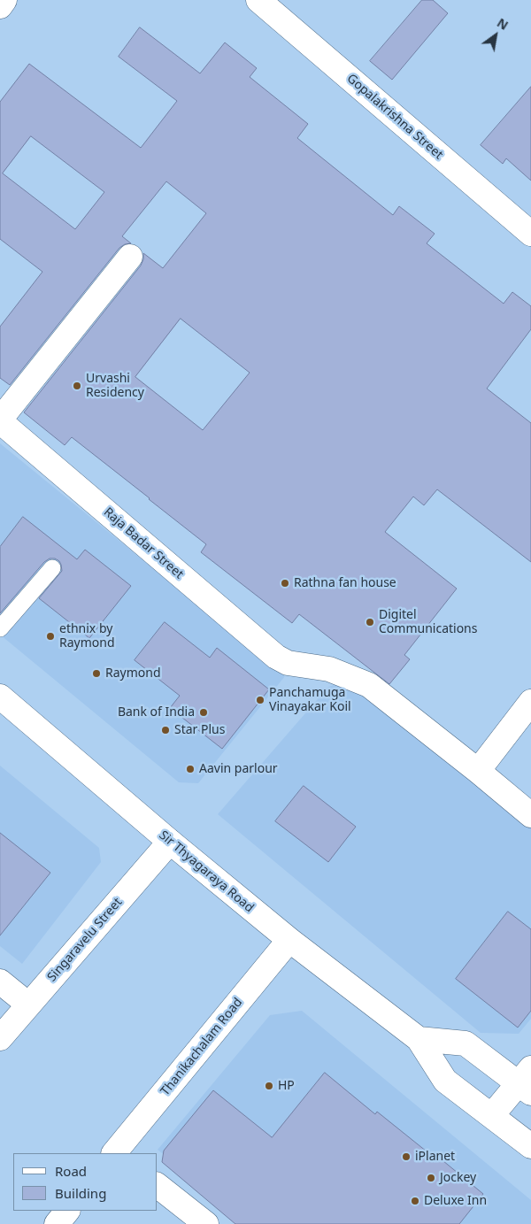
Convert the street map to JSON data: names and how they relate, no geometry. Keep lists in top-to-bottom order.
{
  "streets": {
    "street": [
      "Gopalakrishna Street",
      "Raja Badar Street",
      "Sir Thyagaraya Road",
      "Singaravelu Street",
      "Thanikachalam Road"
    ]
  },
  "crossings": [
    ["Sir Thyagaraya Road", "Singaravelu Street"],
    ["Sir Thyagaraya Road", "Thanikachalam Road"]
  ],
  "places": [
    "Urvashi Residency",
    "Rathna fan house",
    "Digitel Communications",
    "ethnix by Raymond",
    "Raymond",
    "Panchamuga Vinayakar Koil",
    "Bank of India",
    "Star Plus",
    "Aavin parlour",
    "HP",
    "iPlanet",
    "Jockey",
    "Deluxe Inn"
  ],
  "legend": ["Road", "Building"],
  "north": "top right"
}
